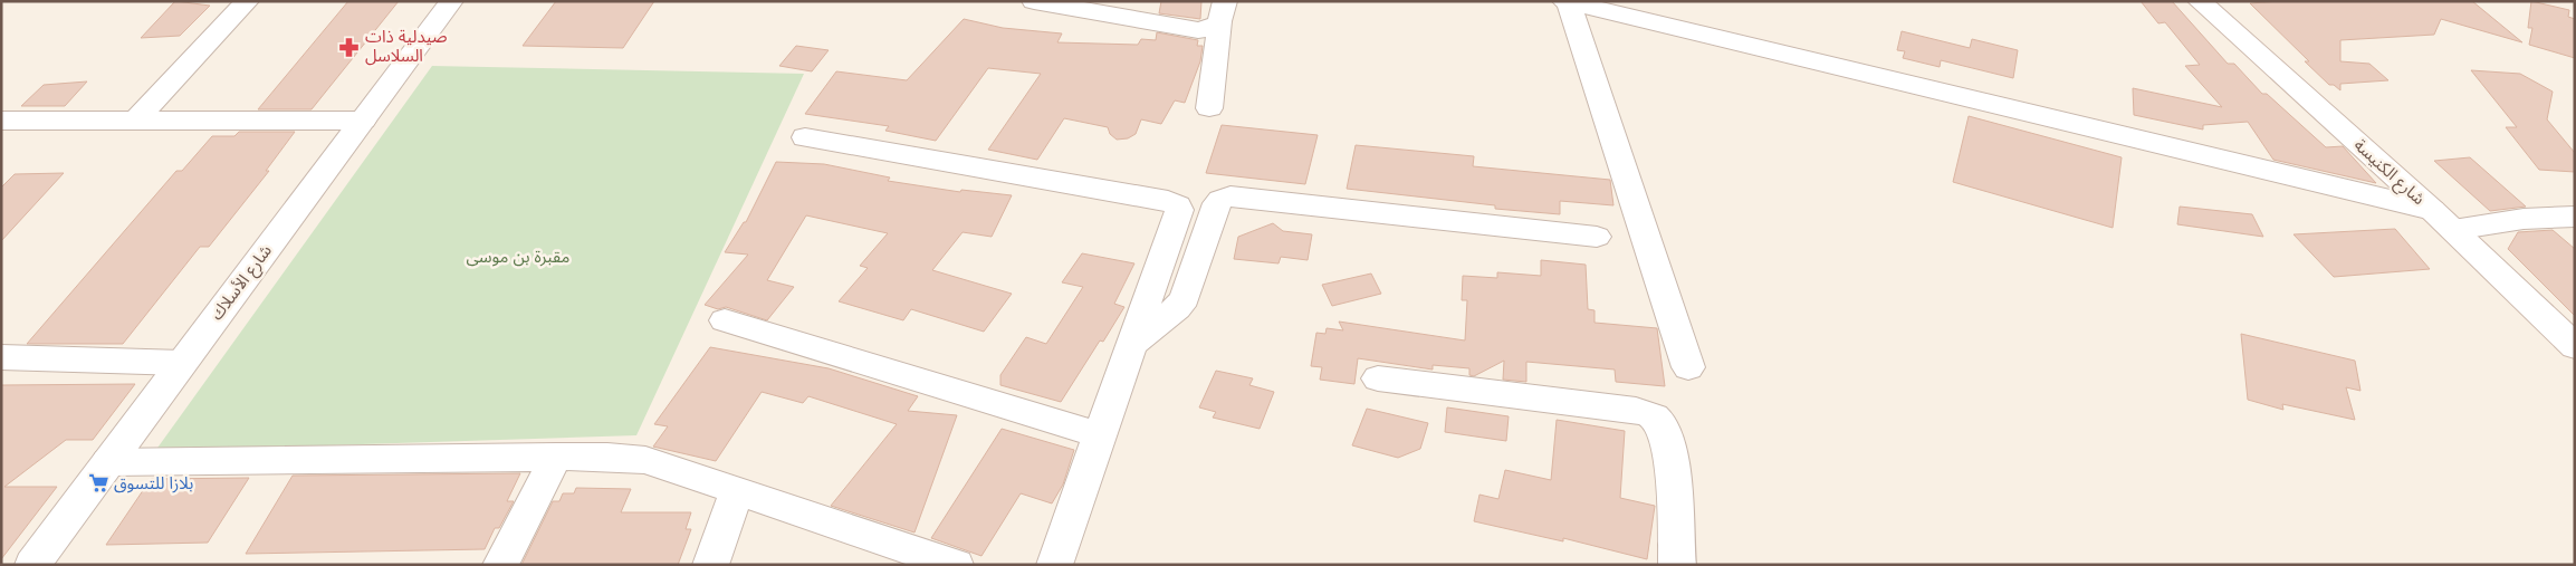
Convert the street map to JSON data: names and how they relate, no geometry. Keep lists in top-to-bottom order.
{
  "streets": {
    "street": ["شارع الكنيسة", "شارع الأسلاك"]
  },
  "parks": ["مقبرة بن موسى"],
  "places": {
    "pharmacy": ["صيدلية ذات السلاسل"],
    "supermarket": ["بلازا للتسوق"]
  }
}
